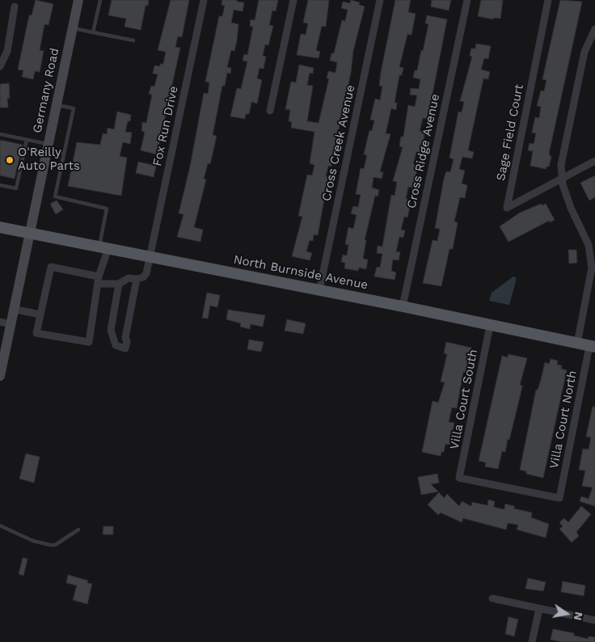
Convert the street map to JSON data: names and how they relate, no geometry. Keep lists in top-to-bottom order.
{
  "streets": {
    "main road": ["Germany Road", "North Burnside Avenue"],
    "street": [
      "Fox Run Drive",
      "Sage Field Court",
      "Cross Creek Avenue",
      "Cross Ridge Avenue",
      "Villa Court South",
      "Villa Court North"
    ]
  },
  "crossings": [
    ["Germany Road", "North Burnside Avenue"],
    ["Fox Run Drive", "North Burnside Avenue"],
    ["Cross Creek Avenue", "North Burnside Avenue"],
    ["Cross Ridge Avenue", "North Burnside Avenue"],
    ["North Burnside Avenue", "Villa Court South"],
    ["North Burnside Avenue", "Villa Court North"],
    ["Villa Court South", "Villa Court North"]
  ],
  "places": ["O'Reilly Auto Parts"],
  "north": "right"
}
